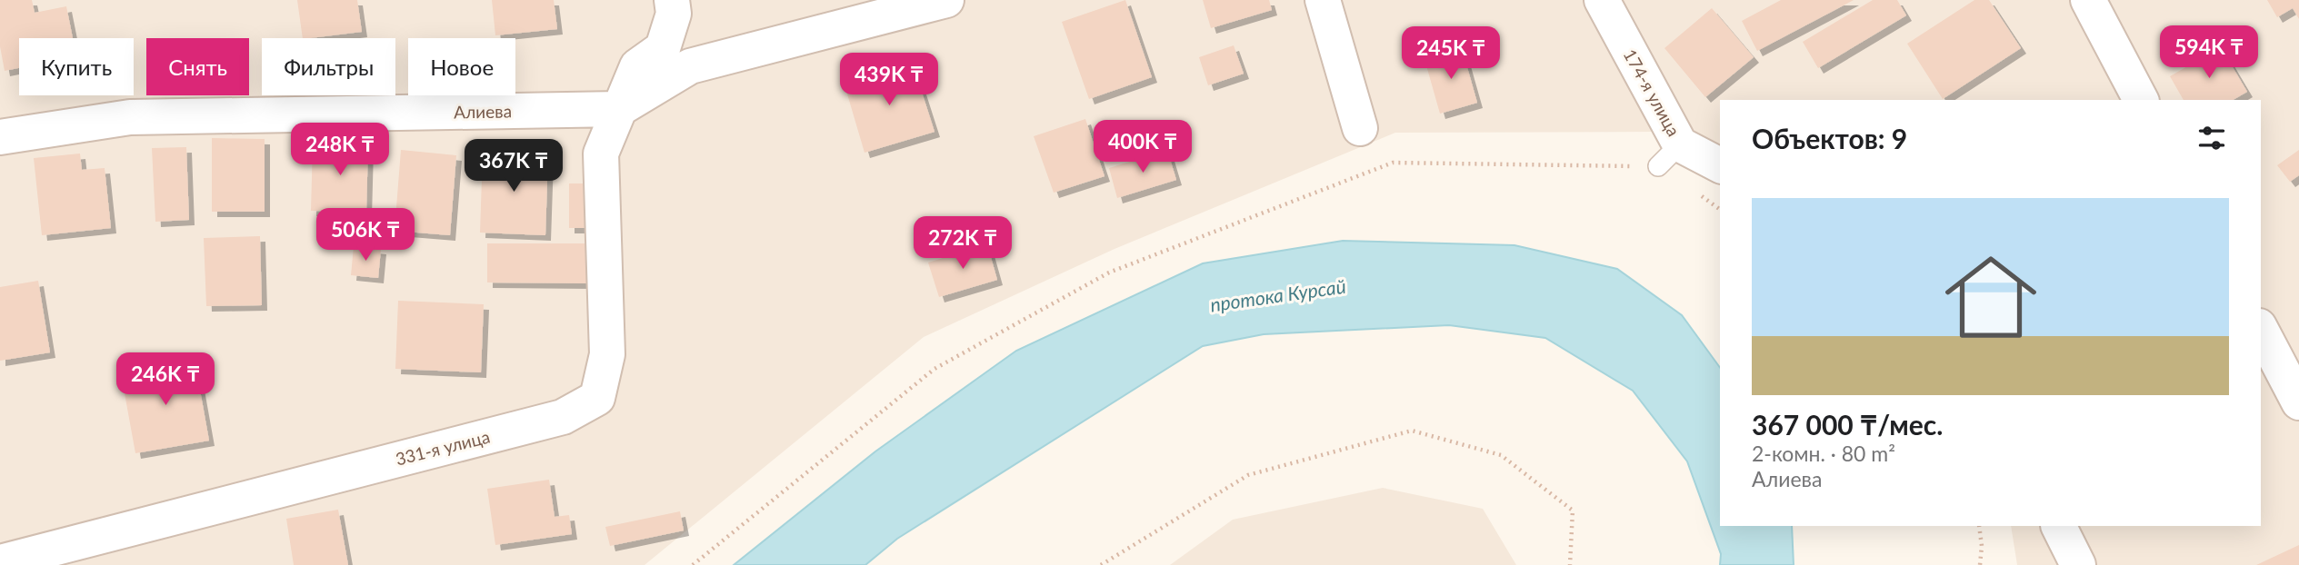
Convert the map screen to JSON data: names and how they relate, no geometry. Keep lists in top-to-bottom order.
{
  "streets": {
    "street": ["174-я улица", "Алиева", "331-я улица"]
  },
  "crossings": [
    ["Алиева", "331-я улица"]
  ],
  "water": ["протока Курсай"],
  "page": {
    "price": [
      "594K ₸",
      "245K ₸",
      "439K ₸",
      "400K ₸",
      "248K ₸",
      "367K ₸",
      "506K ₸",
      "272K ₸",
      "246K ₸"
    ],
    "chip": [
      "Купить",
      "Снять",
      "Фильтры",
      "Новое"
    ],
    "heading": "Объектов: 9",
    "list": [
      {
        "name": "367 000 ₸/мес.",
        "note": "2-комн. · 80 m² · Алиева"
      }
    ]
  }
}
